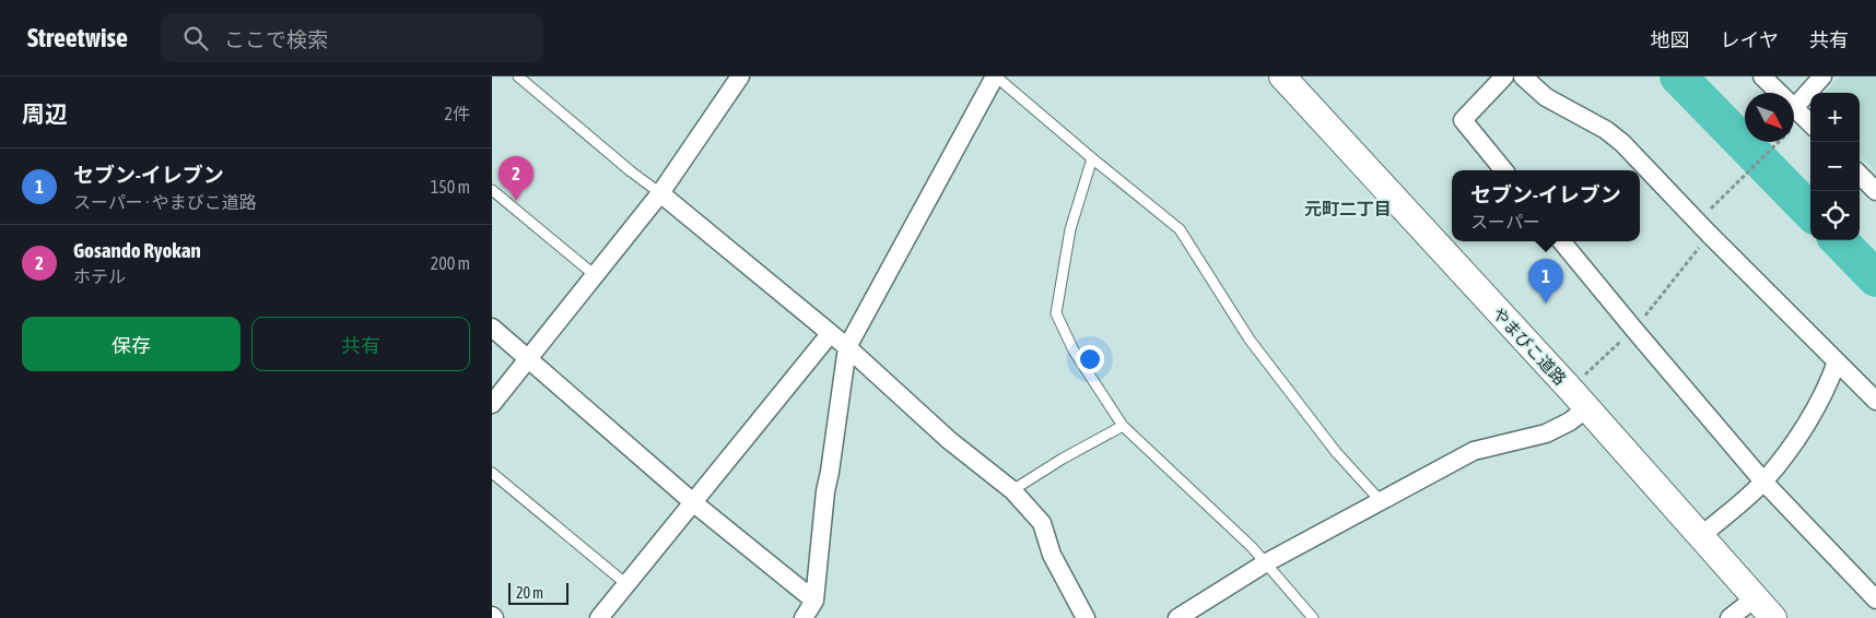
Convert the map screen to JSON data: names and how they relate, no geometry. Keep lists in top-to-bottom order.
{
  "streets": {
    "street": ["やまびこ道路"]
  },
  "districts": ["元町二丁目"],
  "scale_bar": "20 m",
  "north": "bottom right",
  "page": {
    "header": "Streetwise",
    "search": "ここで検索",
    "nav": ["地図", "レイヤ", "共有"],
    "heading": ["周辺", "2件"],
    "map_buttons": ["+", "−"],
    "list": [
      {
        "mark": "1",
        "name": "セブン-イレブン",
        "note": "スーパー · やまびこ道路",
        "value": "150 m"
      },
      {
        "mark": "2",
        "name": "Gosando Ryokan",
        "note": "ホテル",
        "value": "200 m"
      }
    ],
    "pins": ["2", "1"],
    "popup": ["セブン-イレブン", "スーパー"],
    "buttons": ["保存", "共有"],
    "scale": "20 m"
  }
}
